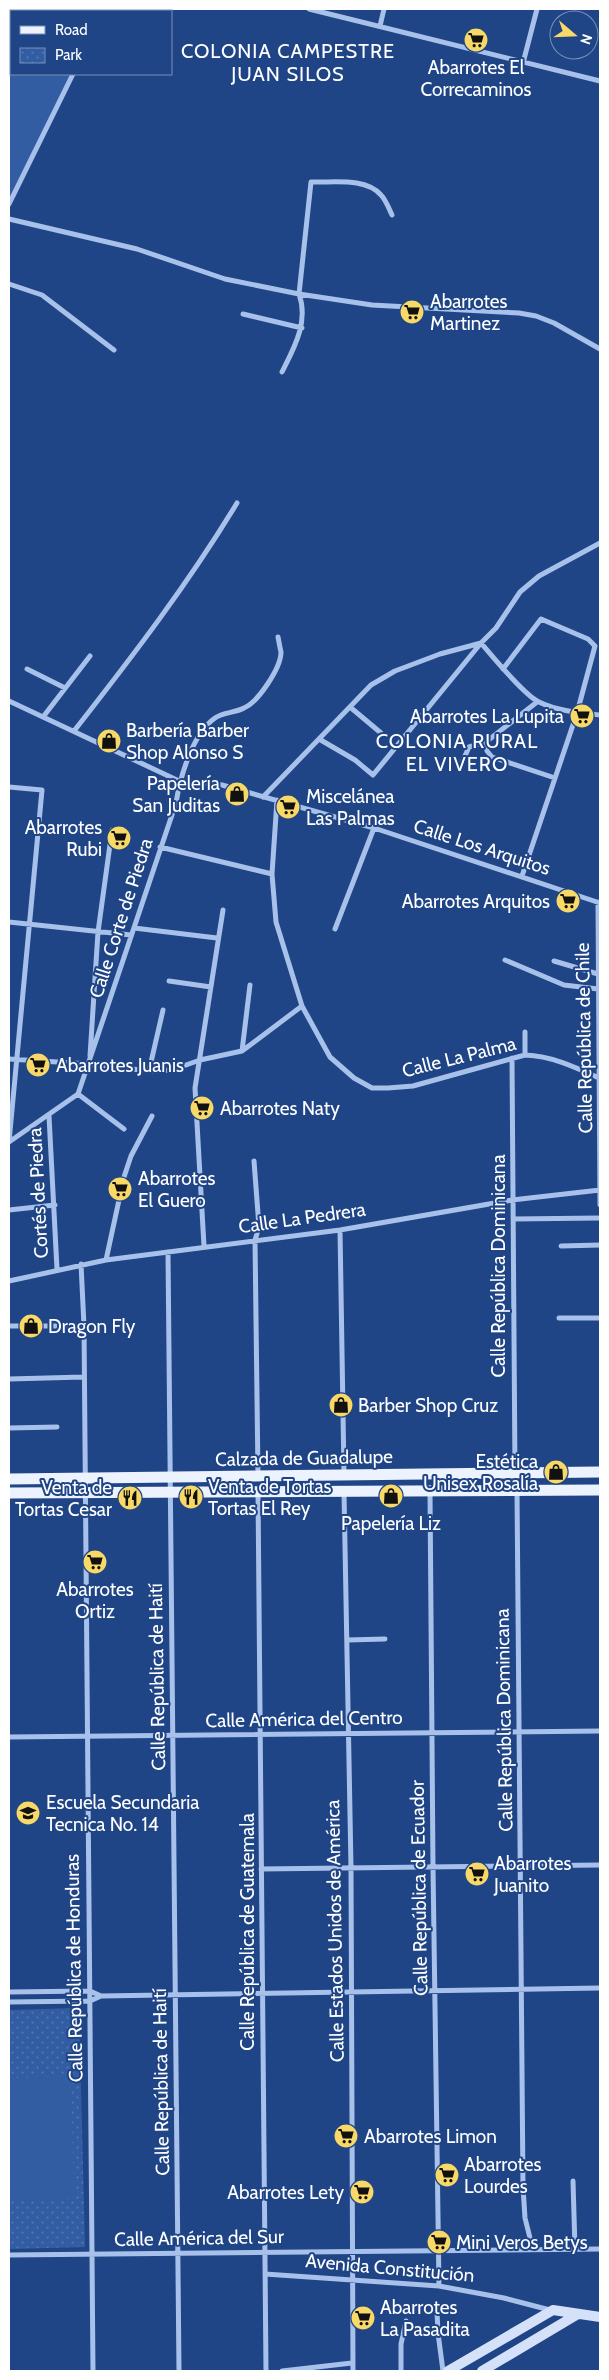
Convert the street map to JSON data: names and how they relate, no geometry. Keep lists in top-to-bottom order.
{
  "streets": {
    "main road": ["Calzada de Guadalupe", "Avenida Constitución"],
    "street": [
      "Calle Los Arquitos",
      "Calle Corte de Piedra",
      "Calle República de Chile",
      "Calle La Palma",
      "Cortés de Piedra",
      "Calle La Pedrera",
      "Calle República Dominicana",
      "Calle República de Haití",
      "Calle América del Centro",
      "Calle República de Ecuador",
      "Calle Estados Unidos de América",
      "Calle República de Guatemala",
      "Calle República de Honduras",
      "Calle América del Sur"
    ]
  },
  "crossings": [
    ["Calle Los Arquitos", "Calle Corte de Piedra"],
    ["Calle Los Arquitos", "Calle República de Chile"],
    ["Calle Los Arquitos", "Calle La Palma"],
    ["Calle República de Chile", "Calle La Palma"],
    ["Calle República de Chile", "Calle La Pedrera"],
    ["Calle La Palma", "Calle República Dominicana"],
    ["Cortés de Piedra", "Calle La Pedrera"],
    ["Calle La Pedrera", "Calle República Dominicana"],
    ["Calle La Pedrera", "Calle República de Haití"],
    ["Calle La Pedrera", "Calle República de Honduras"],
    ["Calle República Dominicana", "Calzada de Guadalupe"],
    ["Calle República Dominicana", "Calle América del Centro"],
    ["Calle República Dominicana", "Calle América del Sur"],
    ["Calzada de Guadalupe", "Calle República de Haití"],
    ["Calzada de Guadalupe", "Calle República de Ecuador"],
    ["Calzada de Guadalupe", "Calle Estados Unidos de América"],
    ["Calzada de Guadalupe", "Calle República de Guatemala"],
    ["Calzada de Guadalupe", "Calle República de Honduras"],
    ["Calle República de Haití", "Calle América del Centro"],
    ["Calle República de Haití", "Calle América del Sur"],
    ["Calle América del Centro", "Calle República de Ecuador"],
    ["Calle América del Centro", "Calle Estados Unidos de América"],
    ["Calle América del Centro", "Calle República de Guatemala"],
    ["Calle América del Centro", "Calle República de Honduras"],
    ["Calle República de Ecuador", "Calle América del Sur"],
    ["Calle República de Ecuador", "Avenida Constitución"],
    ["Calle Estados Unidos de América", "Calle América del Sur"],
    ["Calle Estados Unidos de América", "Avenida Constitución"],
    ["Calle República de Guatemala", "Calle América del Sur"],
    ["Calle República de Guatemala", "Avenida Constitución"],
    ["Calle República de Honduras", "Calle América del Sur"]
  ],
  "districts": ["COLONIA CAMPESTRE JUAN SILOS", "COLONIA RURAL EL VIVERO"],
  "places": {
    "supermarket": [
      "Abarrotes El Correcaminos",
      "Abarrotes Martinez",
      "Abarrotes La Lupita",
      "Miscelánea Las Palmas",
      "Abarrotes Rubi",
      "Abarrotes Arquitos",
      "Abarrotes Juanis",
      "Abarrotes Naty",
      "Abarrotes El Guero",
      "Abarrotes Ortiz",
      "Abarrotes Juanito",
      "Abarrotes Limon",
      "Abarrotes Lourdes",
      "Abarrotes Lety",
      "Mini Veros Betys",
      "Abarrotes La Pasadita"
    ],
    "shop": [
      "Barbería Barber Shop Alonso S",
      "Papelería San Juditas",
      "Dragon Fly",
      "Barber Shop Cruz",
      "Estética Unisex Rosalía",
      "Papelería Liz"
    ],
    "restaurant": ["Venta de Tortas Tortas El Rey", "Venta de Tortas Cesar"],
    "school or university": ["Escuela Secundaria Tecnica No. 14"]
  },
  "legend": ["Road", "Park"],
  "north": "right"
}
